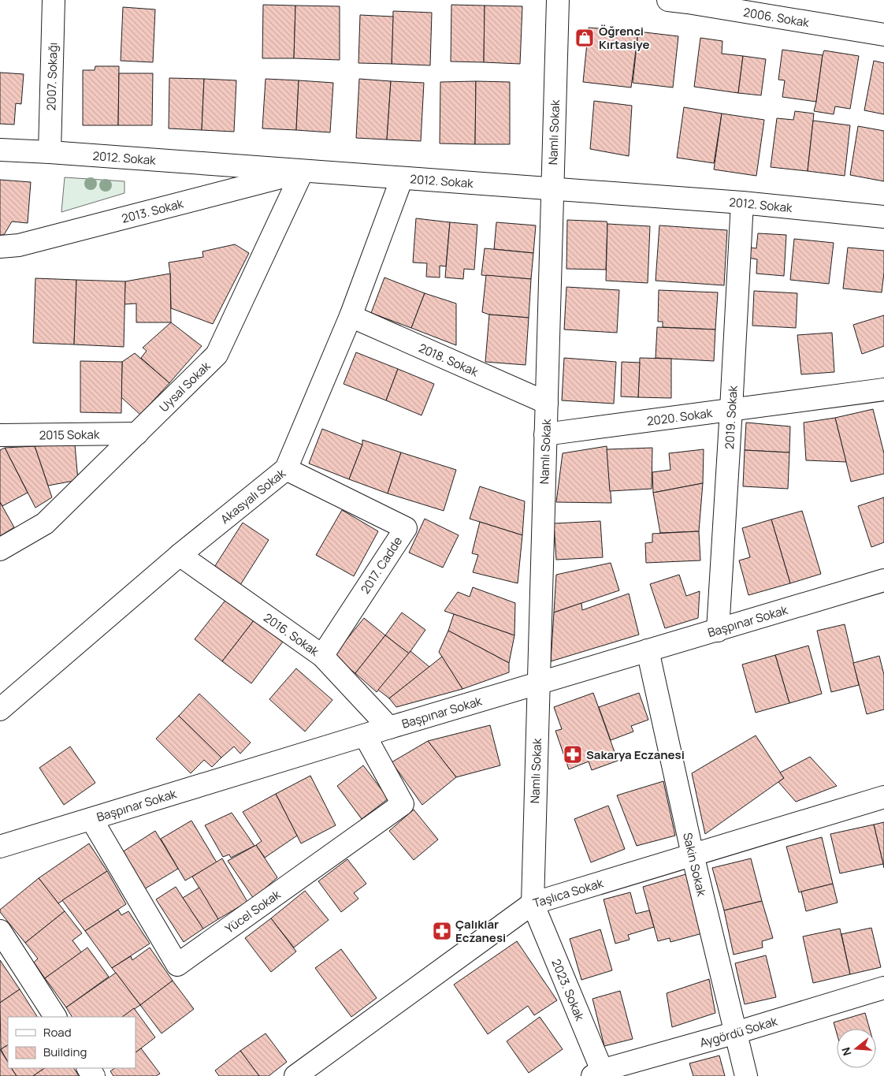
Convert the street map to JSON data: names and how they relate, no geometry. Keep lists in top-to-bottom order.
{
  "streets": {
    "street": [
      "2006. Sokak",
      "2007. Sokağı",
      "Namlı Sokak",
      "2012. Sokak",
      "2013. Sokak",
      "2018. Sokak",
      "Uysal Sokak",
      "2020. Sokak",
      "2019. Sokak",
      "2015 Sokak",
      "Akasyalı Sokak",
      "2017. Cadde",
      "Başpınar Sokak",
      "2016. Sokak",
      "Sakin Sokak",
      "Taşlıca Sokak",
      "Yücel Sokak",
      "2023. Sokak",
      "Aygördü Sokak"
    ]
  },
  "crossings": [
    ["2007. Sokağı", "2012. Sokak"],
    ["Namlı Sokak", "2012. Sokak"],
    ["Namlı Sokak", "2018. Sokak"],
    ["Namlı Sokak", "2020. Sokak"],
    ["Namlı Sokak", "Başpınar Sokak"],
    ["Namlı Sokak", "Taşlıca Sokak"],
    ["Namlı Sokak", "2023. Sokak"],
    ["2012. Sokak", "2019. Sokak"],
    ["2012. Sokak", "Akasyalı Sokak"],
    ["2013. Sokak", "Uysal Sokak"],
    ["2018. Sokak", "Akasyalı Sokak"],
    ["Uysal Sokak", "2015 Sokak"],
    ["2020. Sokak", "2019. Sokak"],
    ["2019. Sokak", "Başpınar Sokak"],
    ["Akasyalı Sokak", "2017. Cadde"],
    ["Akasyalı Sokak", "2016. Sokak"],
    ["2017. Cadde", "2016. Sokak"],
    ["Başpınar Sokak", "2016. Sokak"],
    ["Başpınar Sokak", "Sakin Sokak"],
    ["Başpınar Sokak", "Yücel Sokak"],
    ["Sakin Sokak", "Taşlıca Sokak"],
    ["Sakin Sokak", "Aygördü Sokak"],
    ["Taşlıca Sokak", "2023. Sokak"],
    ["2023. Sokak", "Aygördü Sokak"]
  ],
  "places": {
    "shop": ["Öğrenci Kırtasiye"],
    "pharmacy": ["Sakarya Eczanesi", "Çalıklar Eczanesi"]
  },
  "legend": ["Road", "Building"],
  "north": "left"
}
